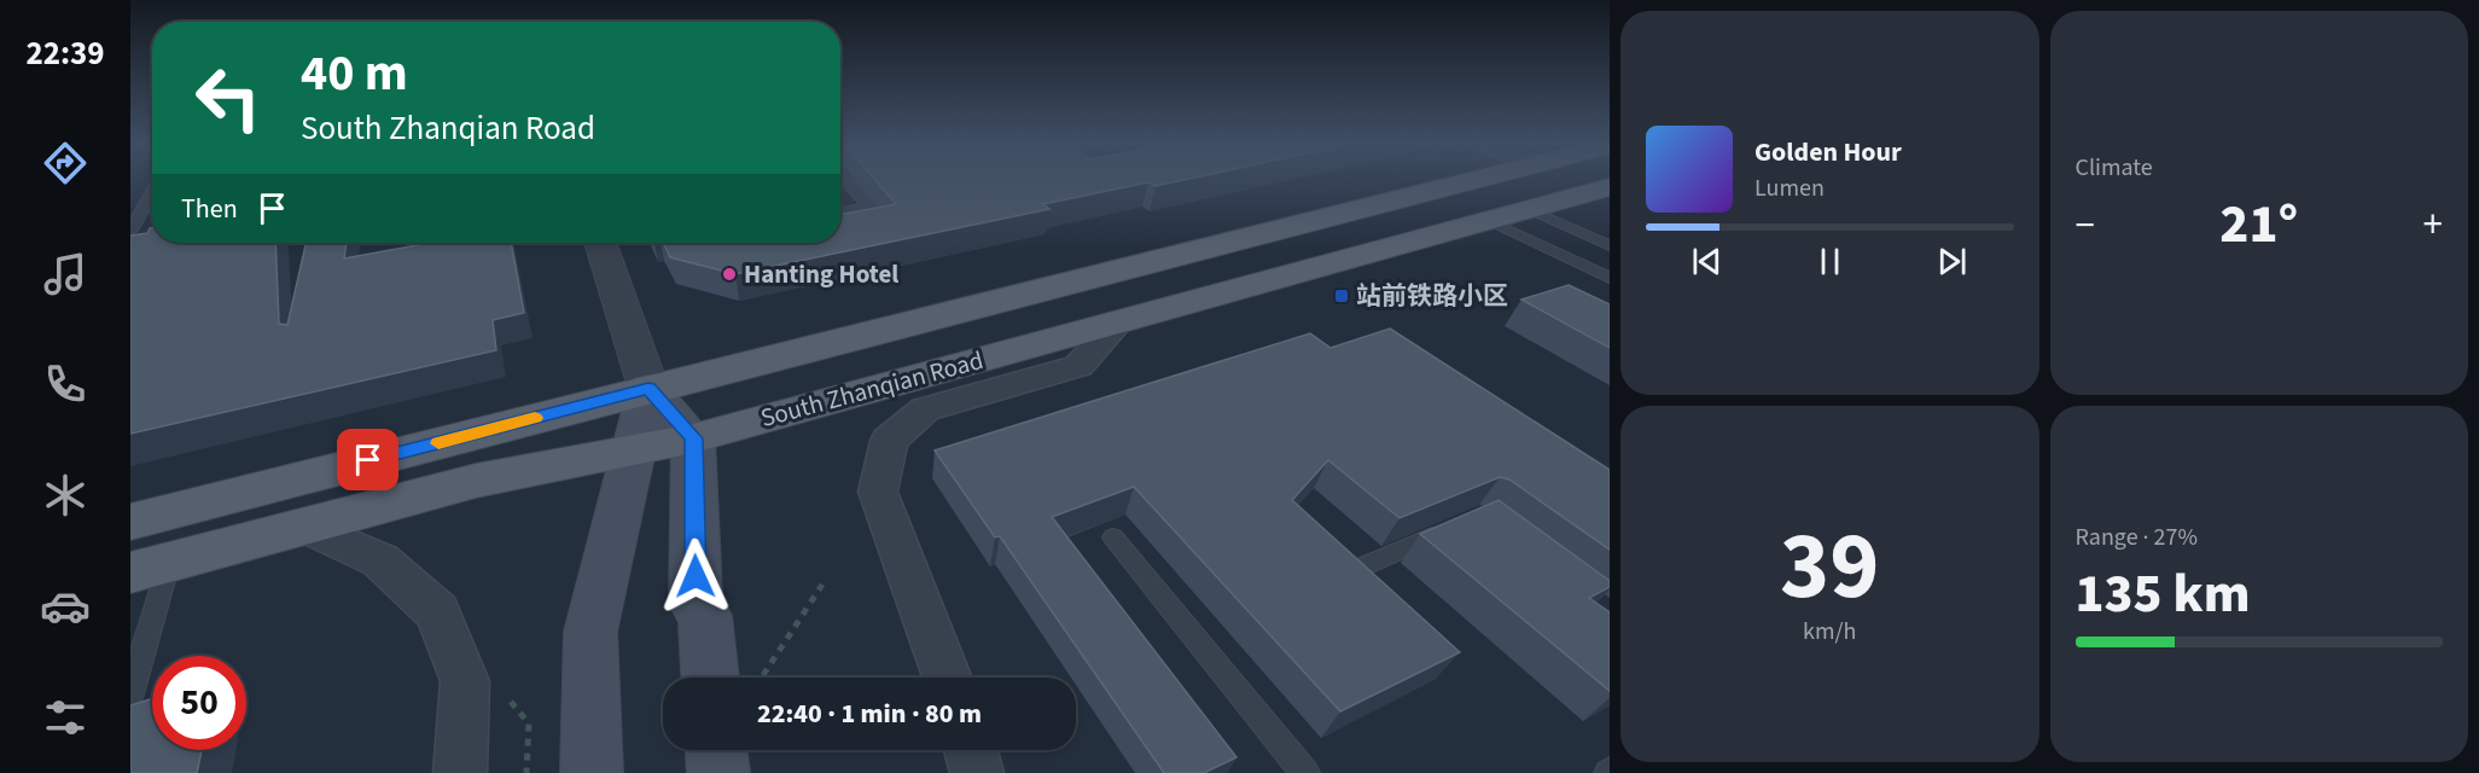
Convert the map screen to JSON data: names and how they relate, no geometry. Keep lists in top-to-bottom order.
{
  "streets": {
    "main road": ["South Zhanqian Road"]
  },
  "places": {
    "other": ["Hanting Hotel"],
    "transit": ["站前铁路小区"]
  },
  "page": {
    "tabs": "22:39",
    "tile": [
      "Climate",
      ["39", "km/h"],
      ["Range · 27%", "135 km"]
    ],
    "turn": ["40 m", "South Zhanqian Road"],
    "song": ["Golden Hour", "Lumen"],
    "then": "Then",
    "heat": ["−", "21°", "+"],
    "limit": "50",
    "trip": "22:40 · 1 min · 80 m"
  }
}
